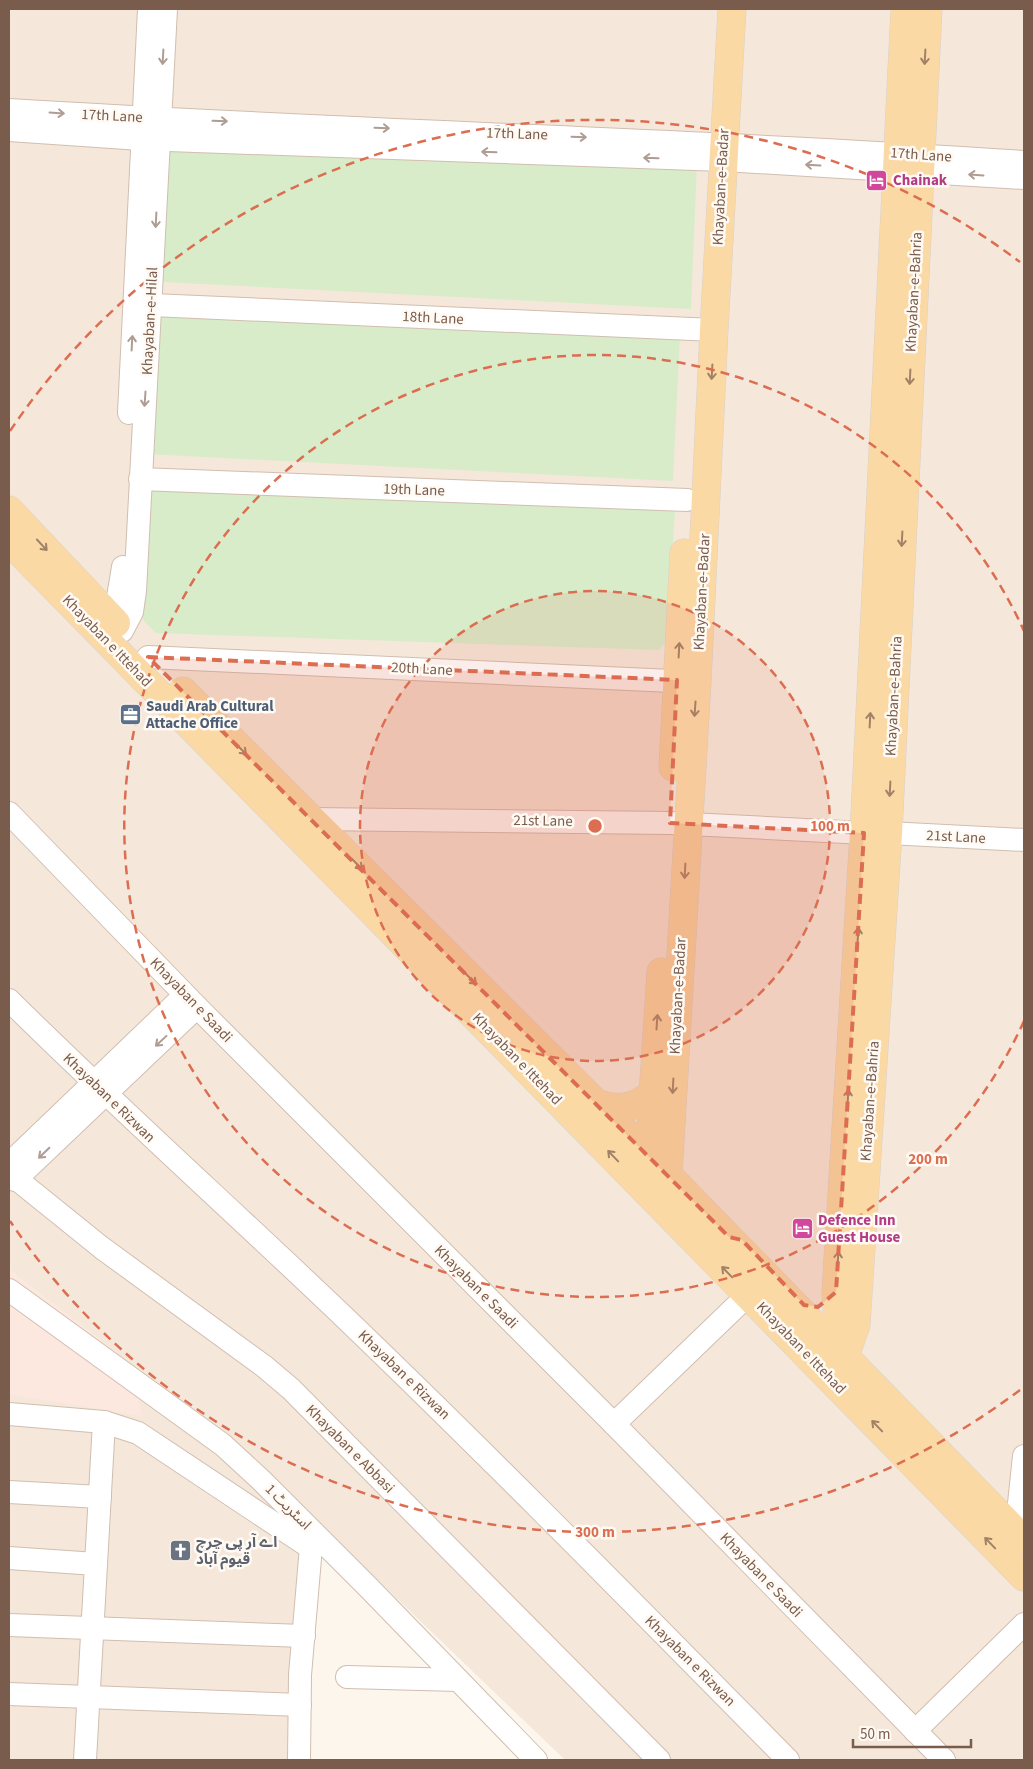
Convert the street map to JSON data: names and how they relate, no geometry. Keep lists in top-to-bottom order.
{
  "streets": {
    "main road": ["Khayaban-e-Badar", "Khayaban-e-Bahria", "Khayaban e Ittehad"],
    "street": [
      "17th Lane",
      "18th Lane",
      "Khayaban-e-Hilal",
      "19th Lane",
      "20th Lane",
      "21st Lane",
      "Khayaban e Saadi",
      "Khayaban e Rizwan",
      "Khayaban e Abbasi",
      "اسٹریٹ 1"
    ]
  },
  "crossings": [
    ["17th Lane", "Khayaban-e-Badar"],
    ["17th Lane", "Khayaban-e-Bahria"],
    ["17th Lane", "Khayaban-e-Hilal"],
    ["Khayaban-e-Badar", "18th Lane"],
    ["Khayaban-e-Badar", "19th Lane"],
    ["Khayaban-e-Badar", "Khayaban e Ittehad"],
    ["Khayaban-e-Badar", "20th Lane"],
    ["Khayaban-e-Badar", "21st Lane"],
    ["Khayaban-e-Bahria", "Khayaban e Ittehad"],
    ["Khayaban-e-Bahria", "21st Lane"],
    ["18th Lane", "Khayaban-e-Hilal"],
    ["Khayaban-e-Hilal", "19th Lane"],
    ["Khayaban-e-Hilal", "Khayaban e Ittehad"],
    ["Khayaban e Ittehad", "20th Lane"],
    ["Khayaban e Ittehad", "21st Lane"]
  ],
  "places": {
    "hotel": ["Chainak", "Defence Inn Guest House"],
    "office": ["Saudi Arab Cultural Attache Office"],
    "church": ["اے آر پی چرچ قیوم آباد"]
  },
  "scale_bar": "50 m",
  "rings": ["100 m", "200 m", "300 m"]
}
